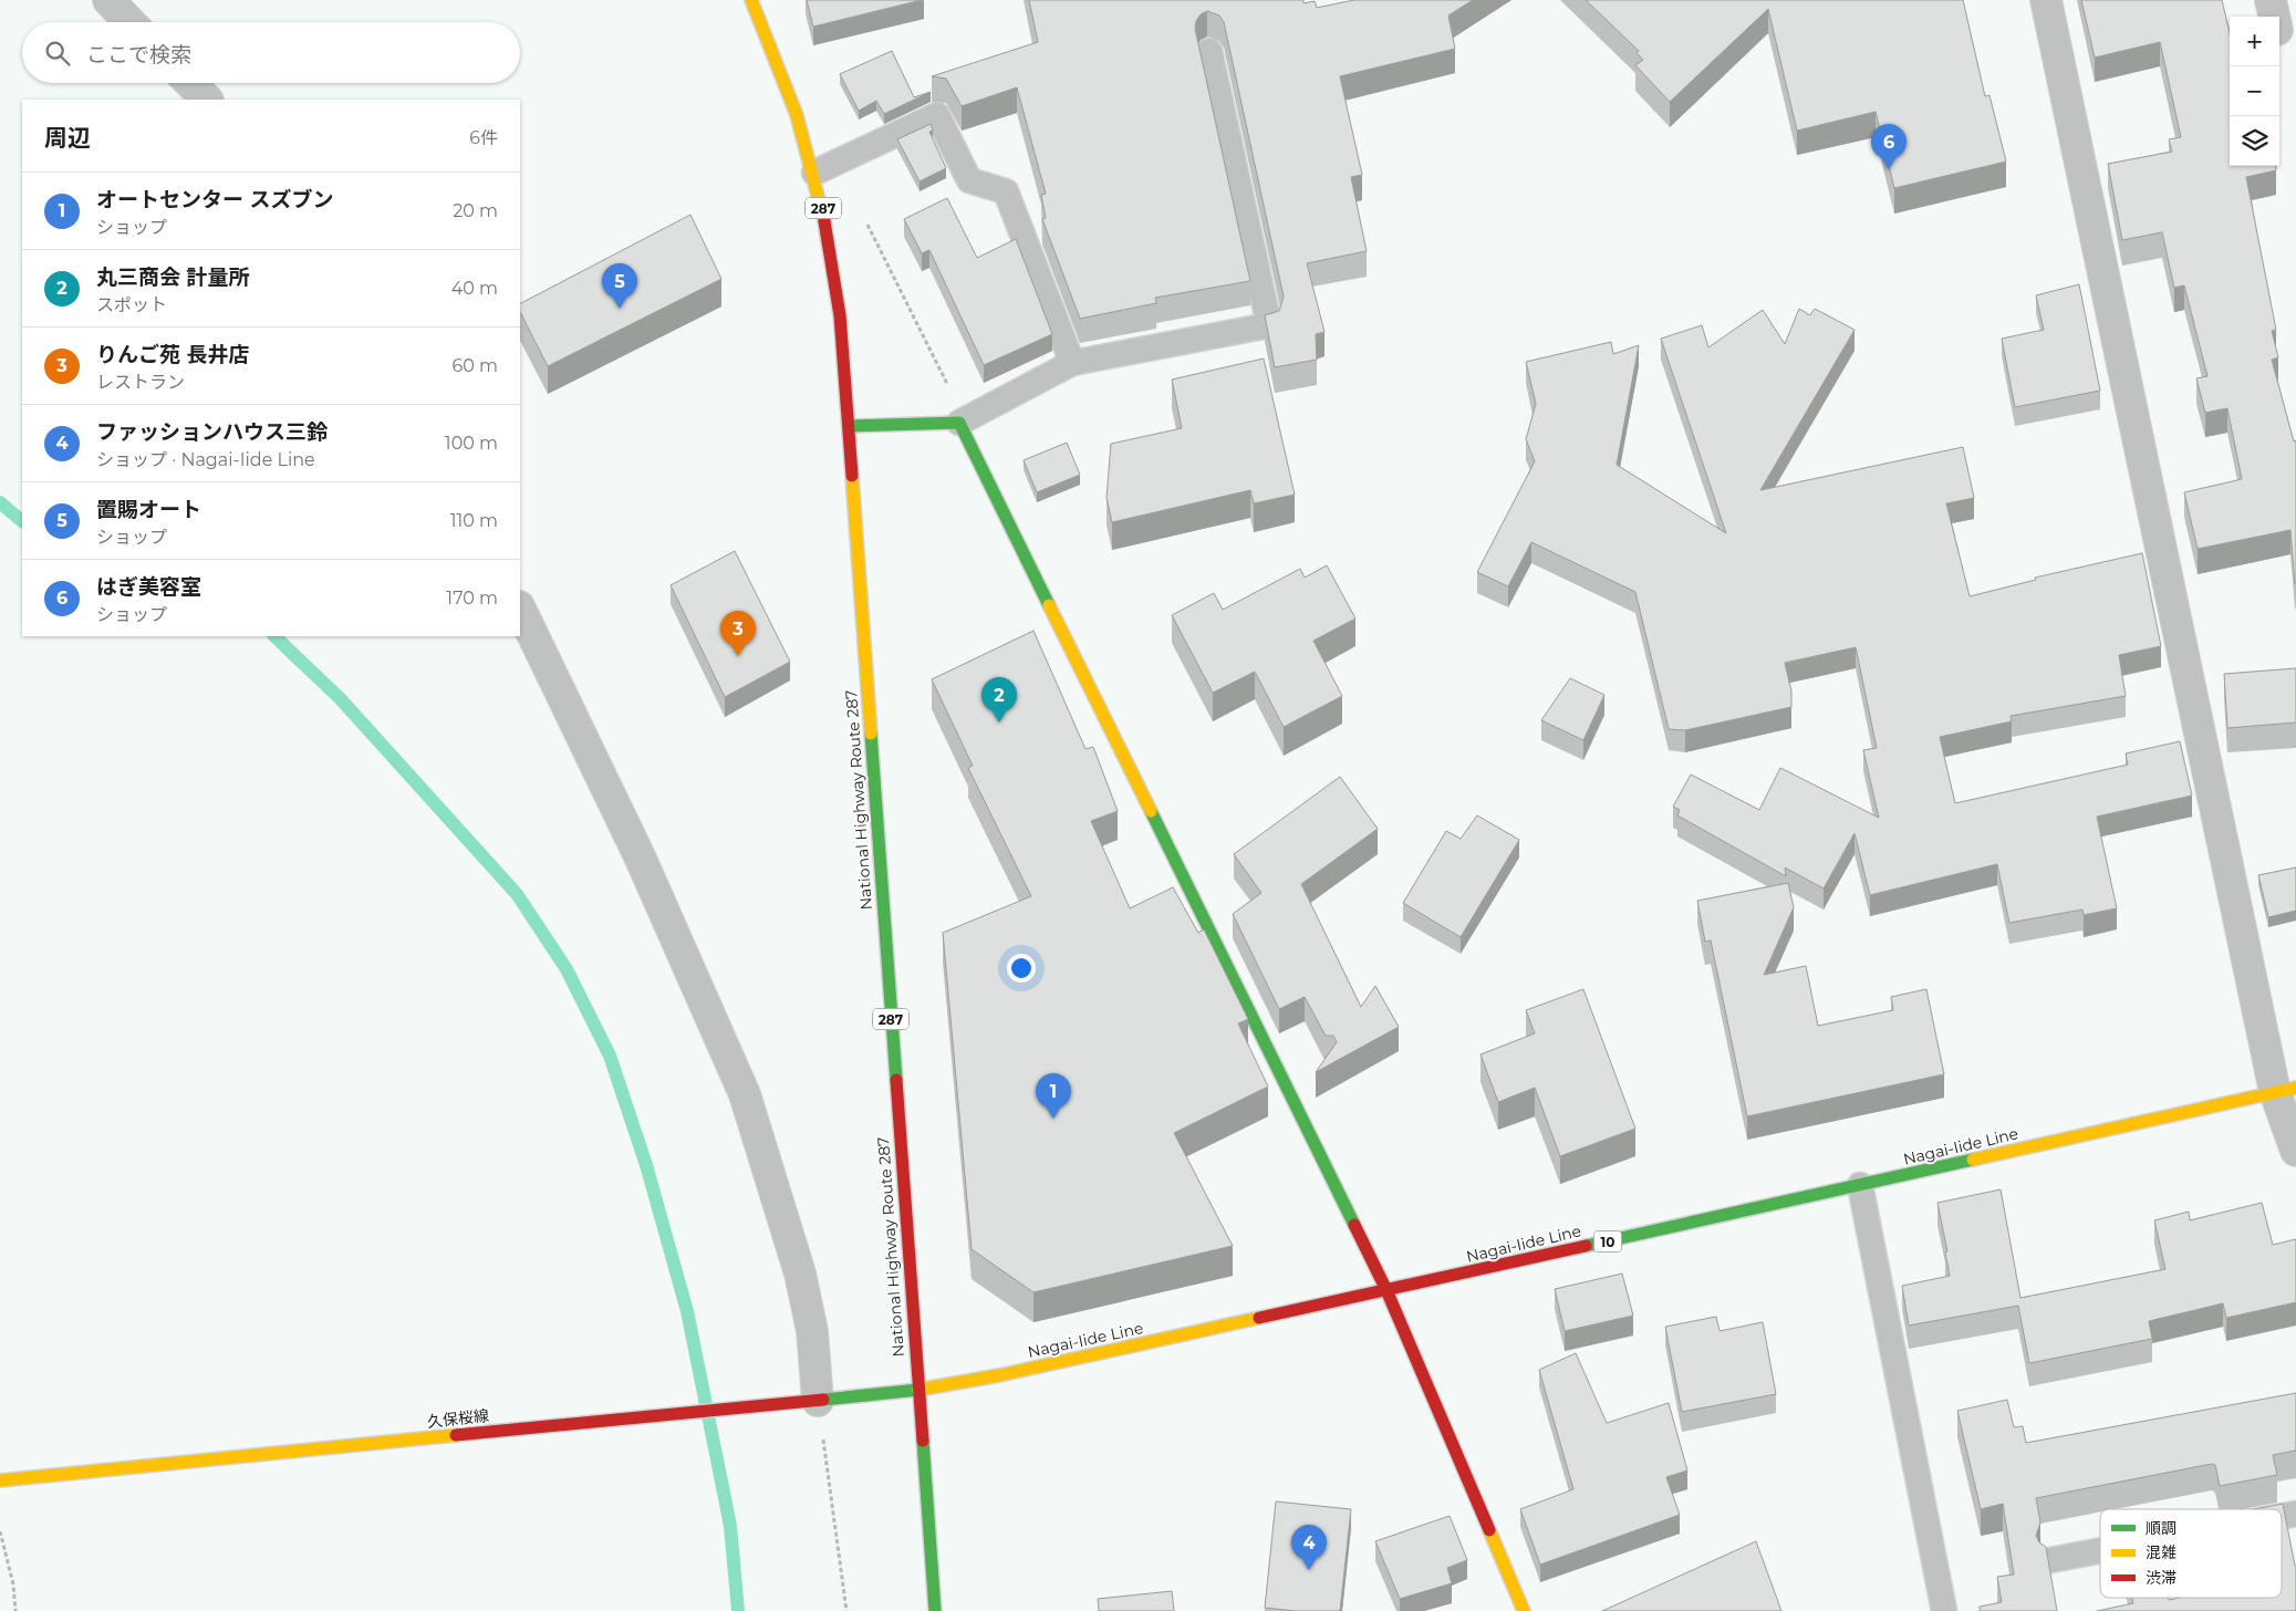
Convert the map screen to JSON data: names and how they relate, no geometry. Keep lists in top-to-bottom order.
{
  "streets": {
    "main road": [
      "287",
      "National Highway Route 287",
      "Nagai-Iide Line",
      "10",
      "久保桜線"
    ]
  },
  "crossings": [
    ["National Highway Route 287", "Nagai-Iide Line"],
    ["National Highway Route 287", "久保桜線"],
    ["Nagai-Iide Line", "久保桜線"]
  ],
  "legend": ["順調", "混雑", "渋滞"],
  "page": {
    "map_buttons": ["+", "−"],
    "search": "ここで検索",
    "heading": ["周辺", "6件"],
    "pins": [
      "6",
      "5",
      "3",
      "2",
      "1",
      "4"
    ],
    "list": [
      {
        "mark": "1",
        "name": "オートセンター スズブン",
        "note": "ショップ",
        "value": "20 m"
      },
      {
        "mark": "2",
        "name": "丸三商会 計量所",
        "note": "スポット",
        "value": "40 m"
      },
      {
        "mark": "3",
        "name": "りんご苑 長井店",
        "note": "レストラン",
        "value": "60 m"
      },
      {
        "mark": "4",
        "name": "ファッションハウス三鈴",
        "note": "ショップ · Nagai-Iide Line",
        "value": "100 m"
      },
      {
        "mark": "5",
        "name": "置賜オート",
        "note": "ショップ",
        "value": "110 m"
      },
      {
        "mark": "6",
        "name": "はぎ美容室",
        "note": "ショップ",
        "value": "170 m"
      }
    ]
  }
}
